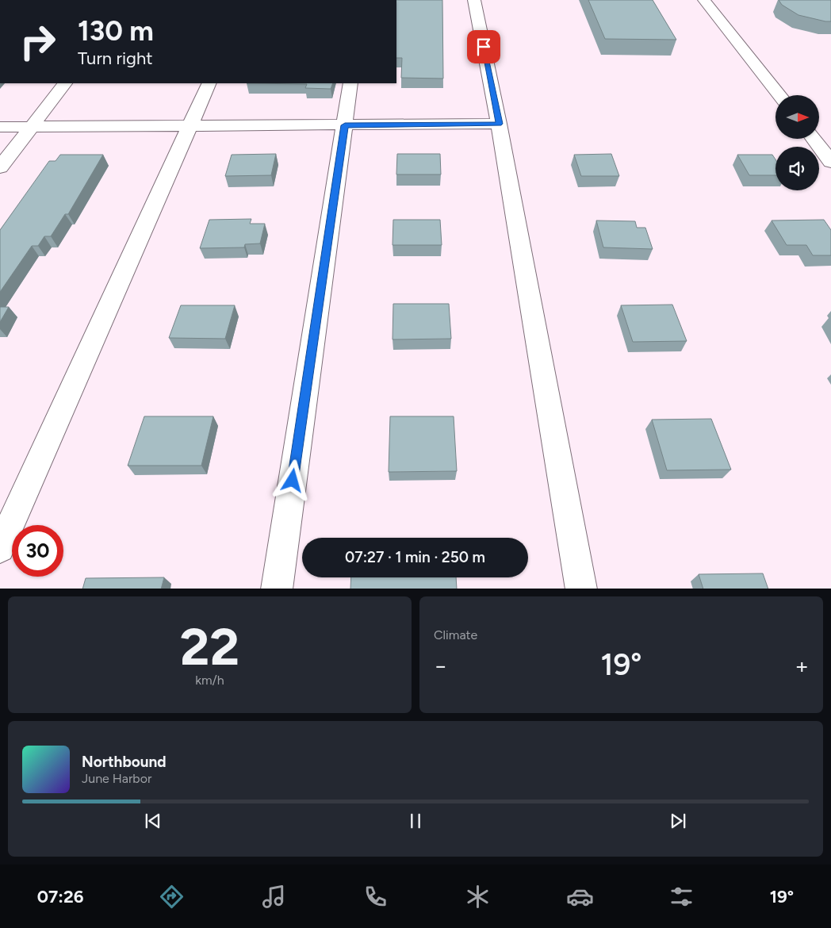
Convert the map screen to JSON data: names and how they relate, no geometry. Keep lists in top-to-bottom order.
{
  "north": "right",
  "page": {
    "turn": ["130 m", "Turn right"],
    "limit": "30",
    "trip": "07:27 · 1 min · 250 m",
    "tile": [
      ["22", "km/h"],
      "Climate"
    ],
    "heat": ["−", "19°", "+"],
    "song": ["Northbound", "June Harbor"],
    "tabs": ["07:26", "19°"]
  }
}
